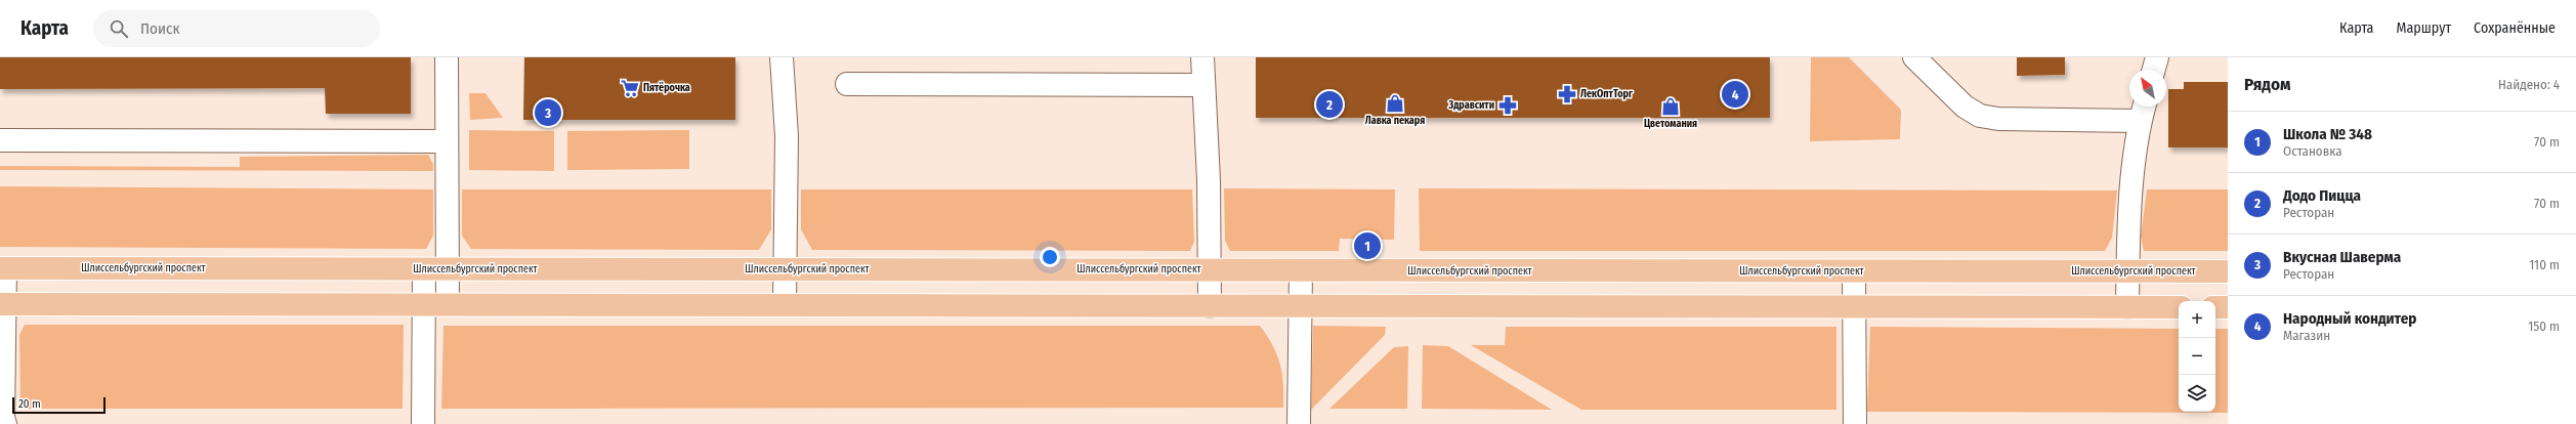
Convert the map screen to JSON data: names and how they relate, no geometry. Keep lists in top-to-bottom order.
{
  "streets": {
    "main road": ["Шлиссельбургский проспект"]
  },
  "places": {
    "supermarket": ["Пятёрочка"],
    "pharmacy": ["ЛекОптТорг", "Здравсити"],
    "shop": ["Лавка пекаря", "Цветомания"]
  },
  "scale_bar": "20 m",
  "north": "top left",
  "page": {
    "header": "Карта",
    "search": "Поиск",
    "nav": ["Карта", "Маршрут", "Сохранённые"],
    "heading": ["Рядом", "Найдено: 4"],
    "pins": [
      "4",
      "2",
      "3",
      "1"
    ],
    "list": [
      {
        "mark": "1",
        "name": "Школа № 348",
        "note": "Остановка",
        "value": "70 m"
      },
      {
        "mark": "2",
        "name": "Додо Пицца",
        "note": "Ресторан",
        "value": "70 m"
      },
      {
        "mark": "3",
        "name": "Вкусная Шаверма",
        "note": "Ресторан",
        "value": "110 m"
      },
      {
        "mark": "4",
        "name": "Народный кондитер",
        "note": "Магазин",
        "value": "150 m"
      }
    ],
    "map_buttons": ["+", "−"],
    "scale": "20 m"
  }
}
